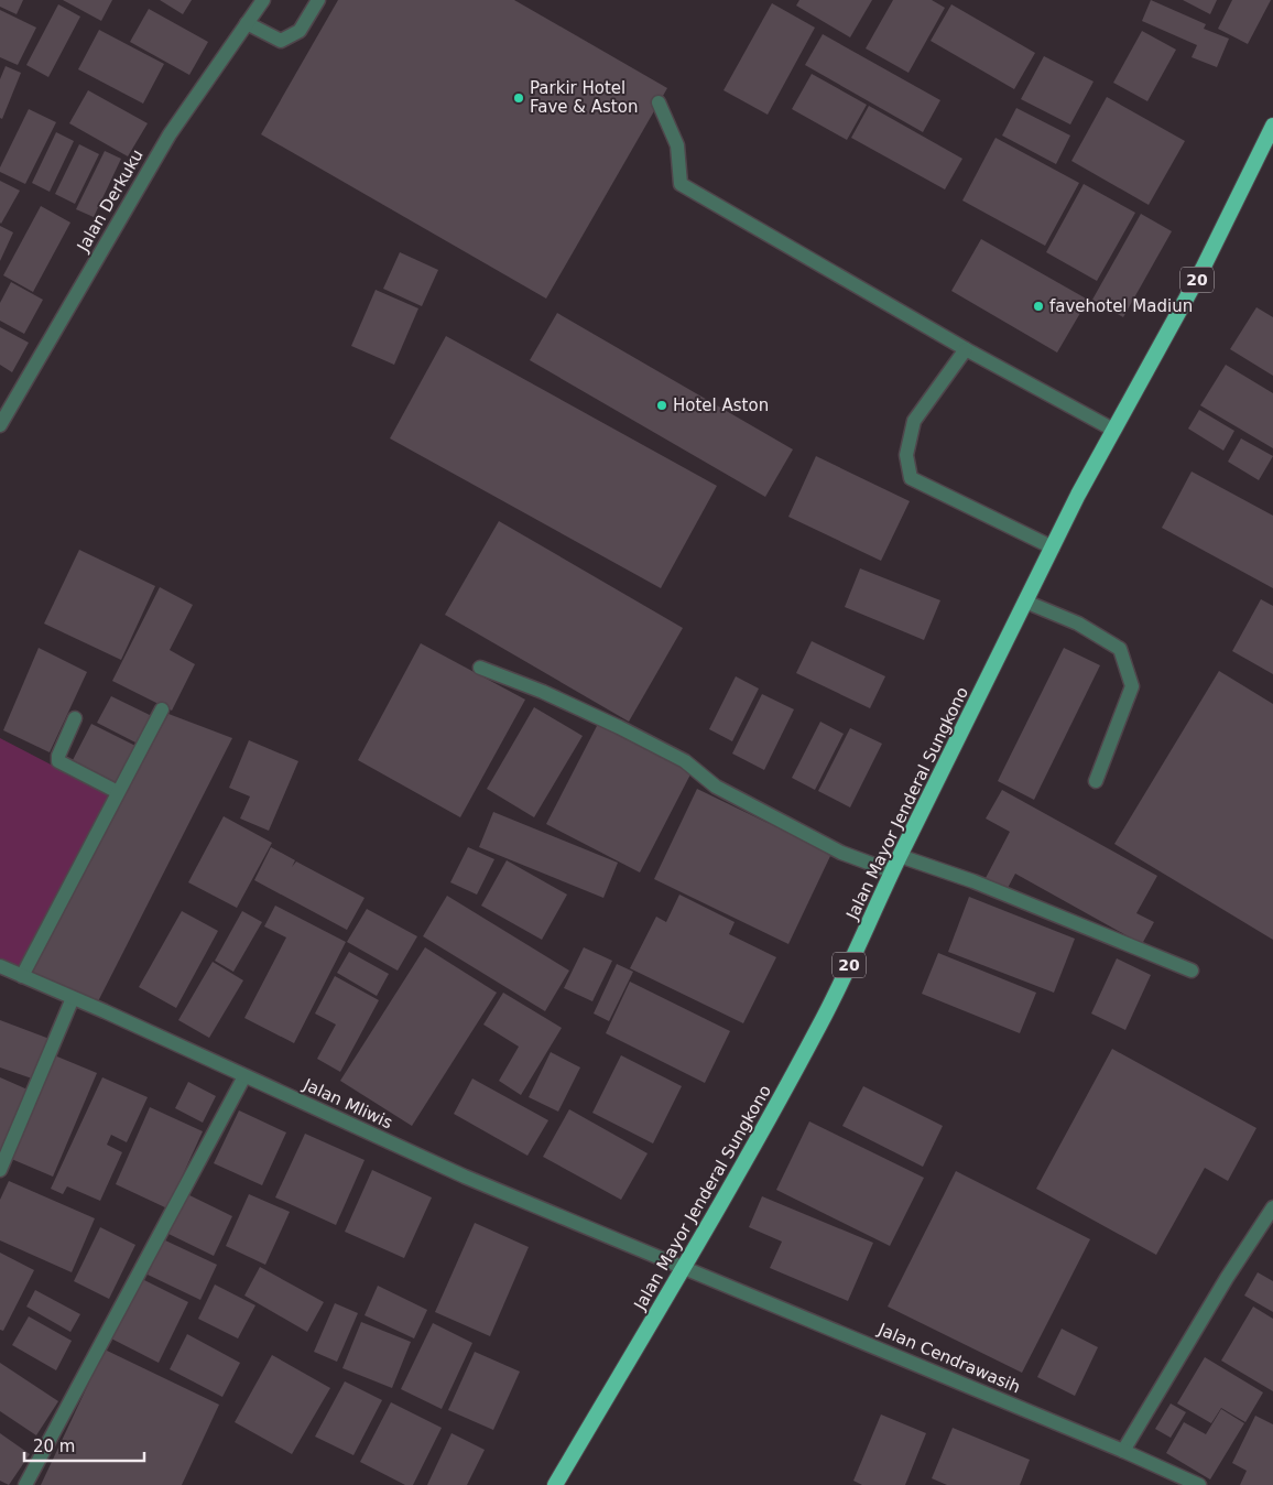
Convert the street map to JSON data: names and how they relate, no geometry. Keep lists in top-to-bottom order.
{
  "streets": {
    "highway": ["20", "Jalan Mayor Jenderal Sungkono"],
    "street": ["Jalan Derkuku", "Jalan Mliwis", "Jalan Cendrawasih"]
  },
  "crossings": [
    ["Jalan Mayor Jenderal Sungkono", "Jalan Mliwis"],
    ["Jalan Mayor Jenderal Sungkono", "Jalan Cendrawasih"],
    ["Jalan Mliwis", "Jalan Cendrawasih"]
  ],
  "places": ["Parkir Hotel Fave & Aston", "favehotel Madiun", "Hotel Aston"],
  "scale_bar": "20 m"
}
